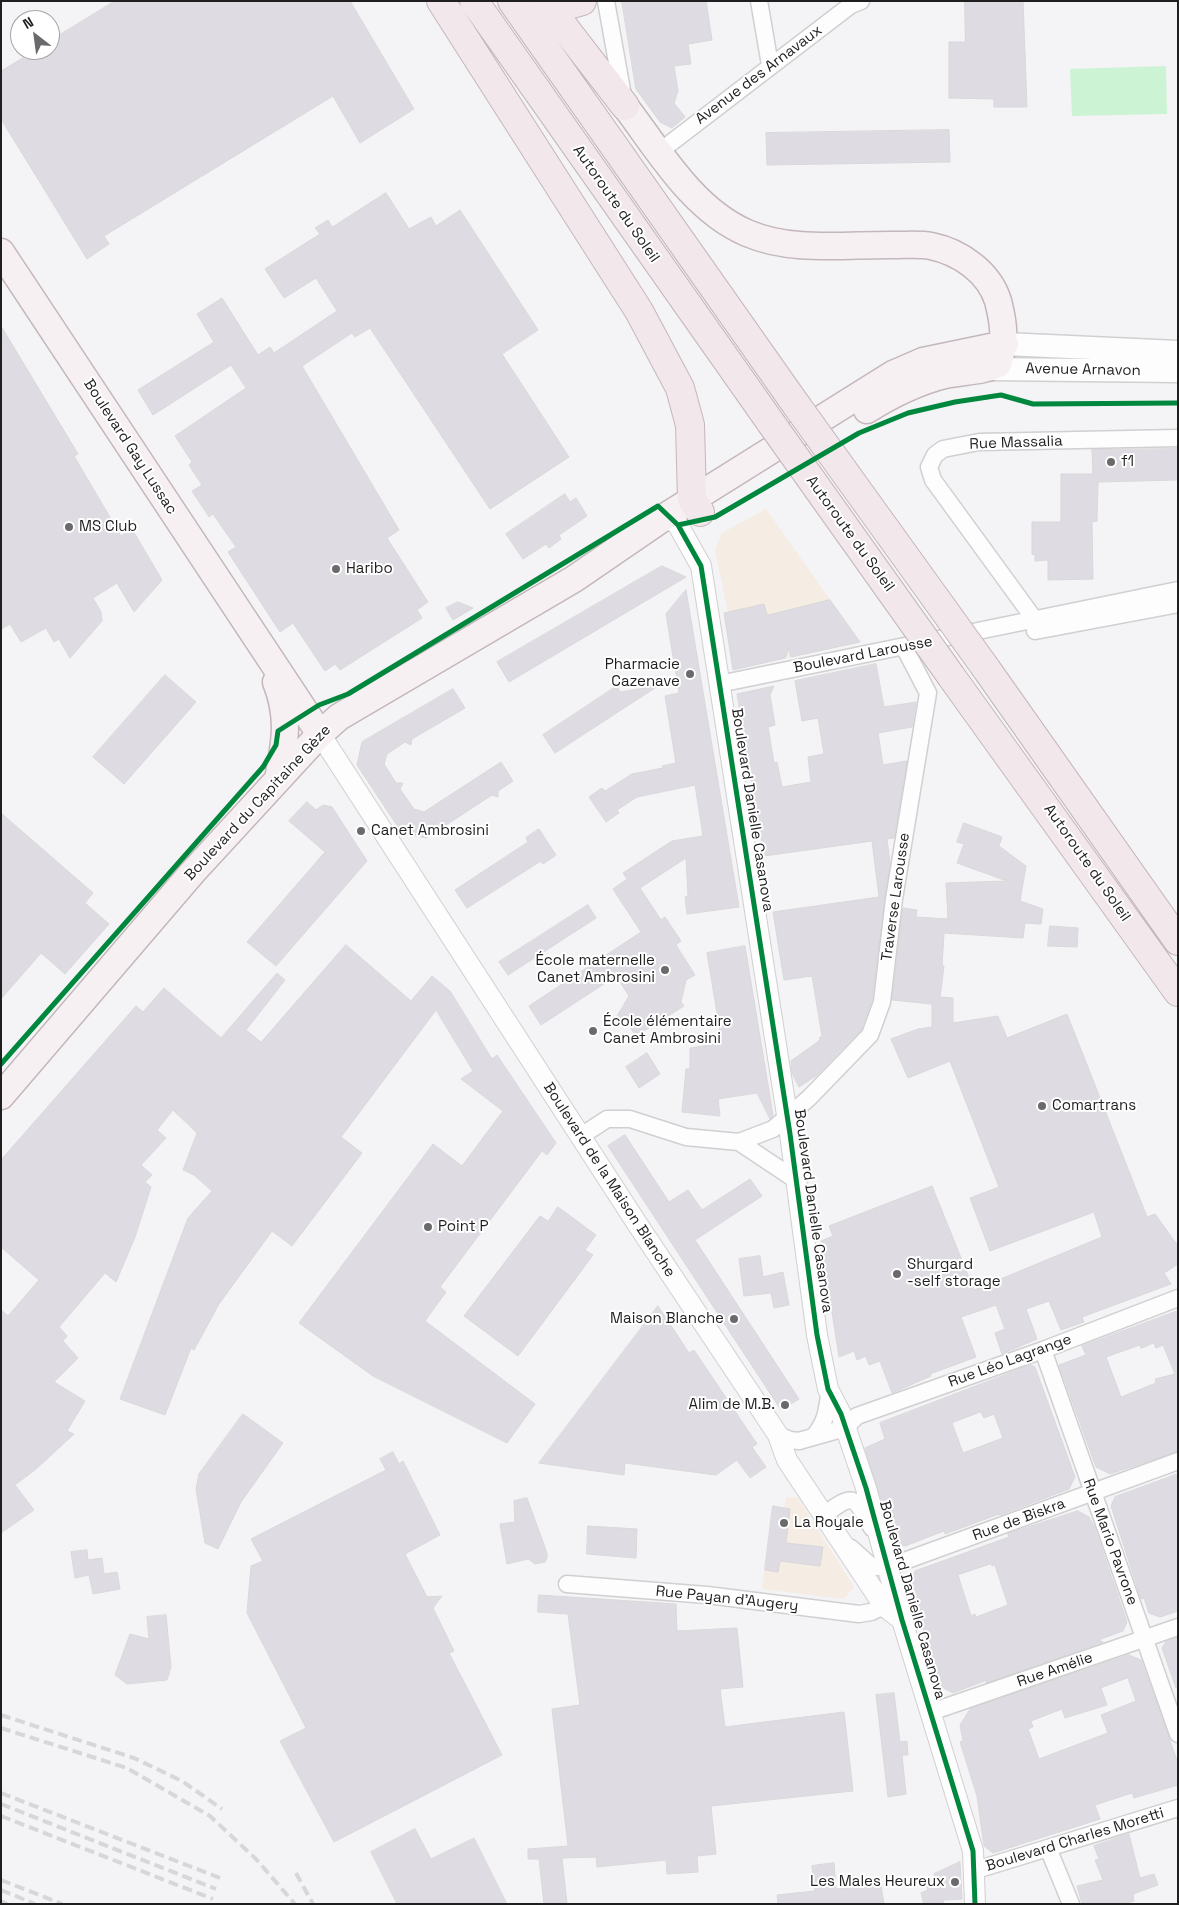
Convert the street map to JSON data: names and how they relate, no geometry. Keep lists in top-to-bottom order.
{
  "streets": {
    "highway": ["Autoroute du Soleil"],
    "main road": ["Avenue Arnavon", "Boulevard Gay Lussac", "Boulevard du Capitaine Gèze"],
    "street": [
      "Avenue des Arnavaux",
      "Rue Massalia",
      "Boulevard Larousse",
      "Boulevard Danielle Casanova",
      "Traverse Larousse",
      "Boulevard de la Maison Blanche",
      "Rue Léo Lagrange",
      "Rue de Biskra",
      "Rue Mario Pavrone",
      "Rue Payan d'Augery",
      "Rue Amélie",
      "Boulevard Charles Moretti"
    ]
  },
  "crossings": [
    ["Rue Massalia", "Boulevard Larousse"],
    ["Boulevard Gay Lussac", "Boulevard du Capitaine Gèze"],
    ["Boulevard Gay Lussac", "Boulevard de la Maison Blanche"],
    ["Boulevard Larousse", "Boulevard Danielle Casanova"],
    ["Boulevard Larousse", "Traverse Larousse"],
    ["Boulevard du Capitaine Gèze", "Boulevard Danielle Casanova"],
    ["Boulevard du Capitaine Gèze", "Boulevard de la Maison Blanche"],
    ["Boulevard Danielle Casanova", "Traverse Larousse"],
    ["Boulevard Danielle Casanova", "Boulevard de la Maison Blanche"],
    ["Boulevard Danielle Casanova", "Rue Léo Lagrange"],
    ["Boulevard Danielle Casanova", "Rue de Biskra"],
    ["Boulevard Danielle Casanova", "Rue Amélie"],
    ["Boulevard Danielle Casanova", "Boulevard Charles Moretti"],
    ["Boulevard de la Maison Blanche", "Rue Payan d'Augery"],
    ["Rue Léo Lagrange", "Rue Mario Pavrone"],
    ["Rue de Biskra", "Rue Mario Pavrone"],
    ["Rue Mario Pavrone", "Rue Amélie"]
  ],
  "places": [
    "f1",
    "MS Club",
    "Haribo",
    "Pharmacie Cazenave",
    "Canet Ambrosini",
    "École maternelle Canet Ambrosini",
    "École élémentaire Canet Ambrosini",
    "Comartrans",
    "Point P",
    "Shurgard -self storage",
    "Maison Blanche",
    "Alim de M.B.",
    "La Royale",
    "Les Males Heureux"
  ],
  "north": "top left"
}
